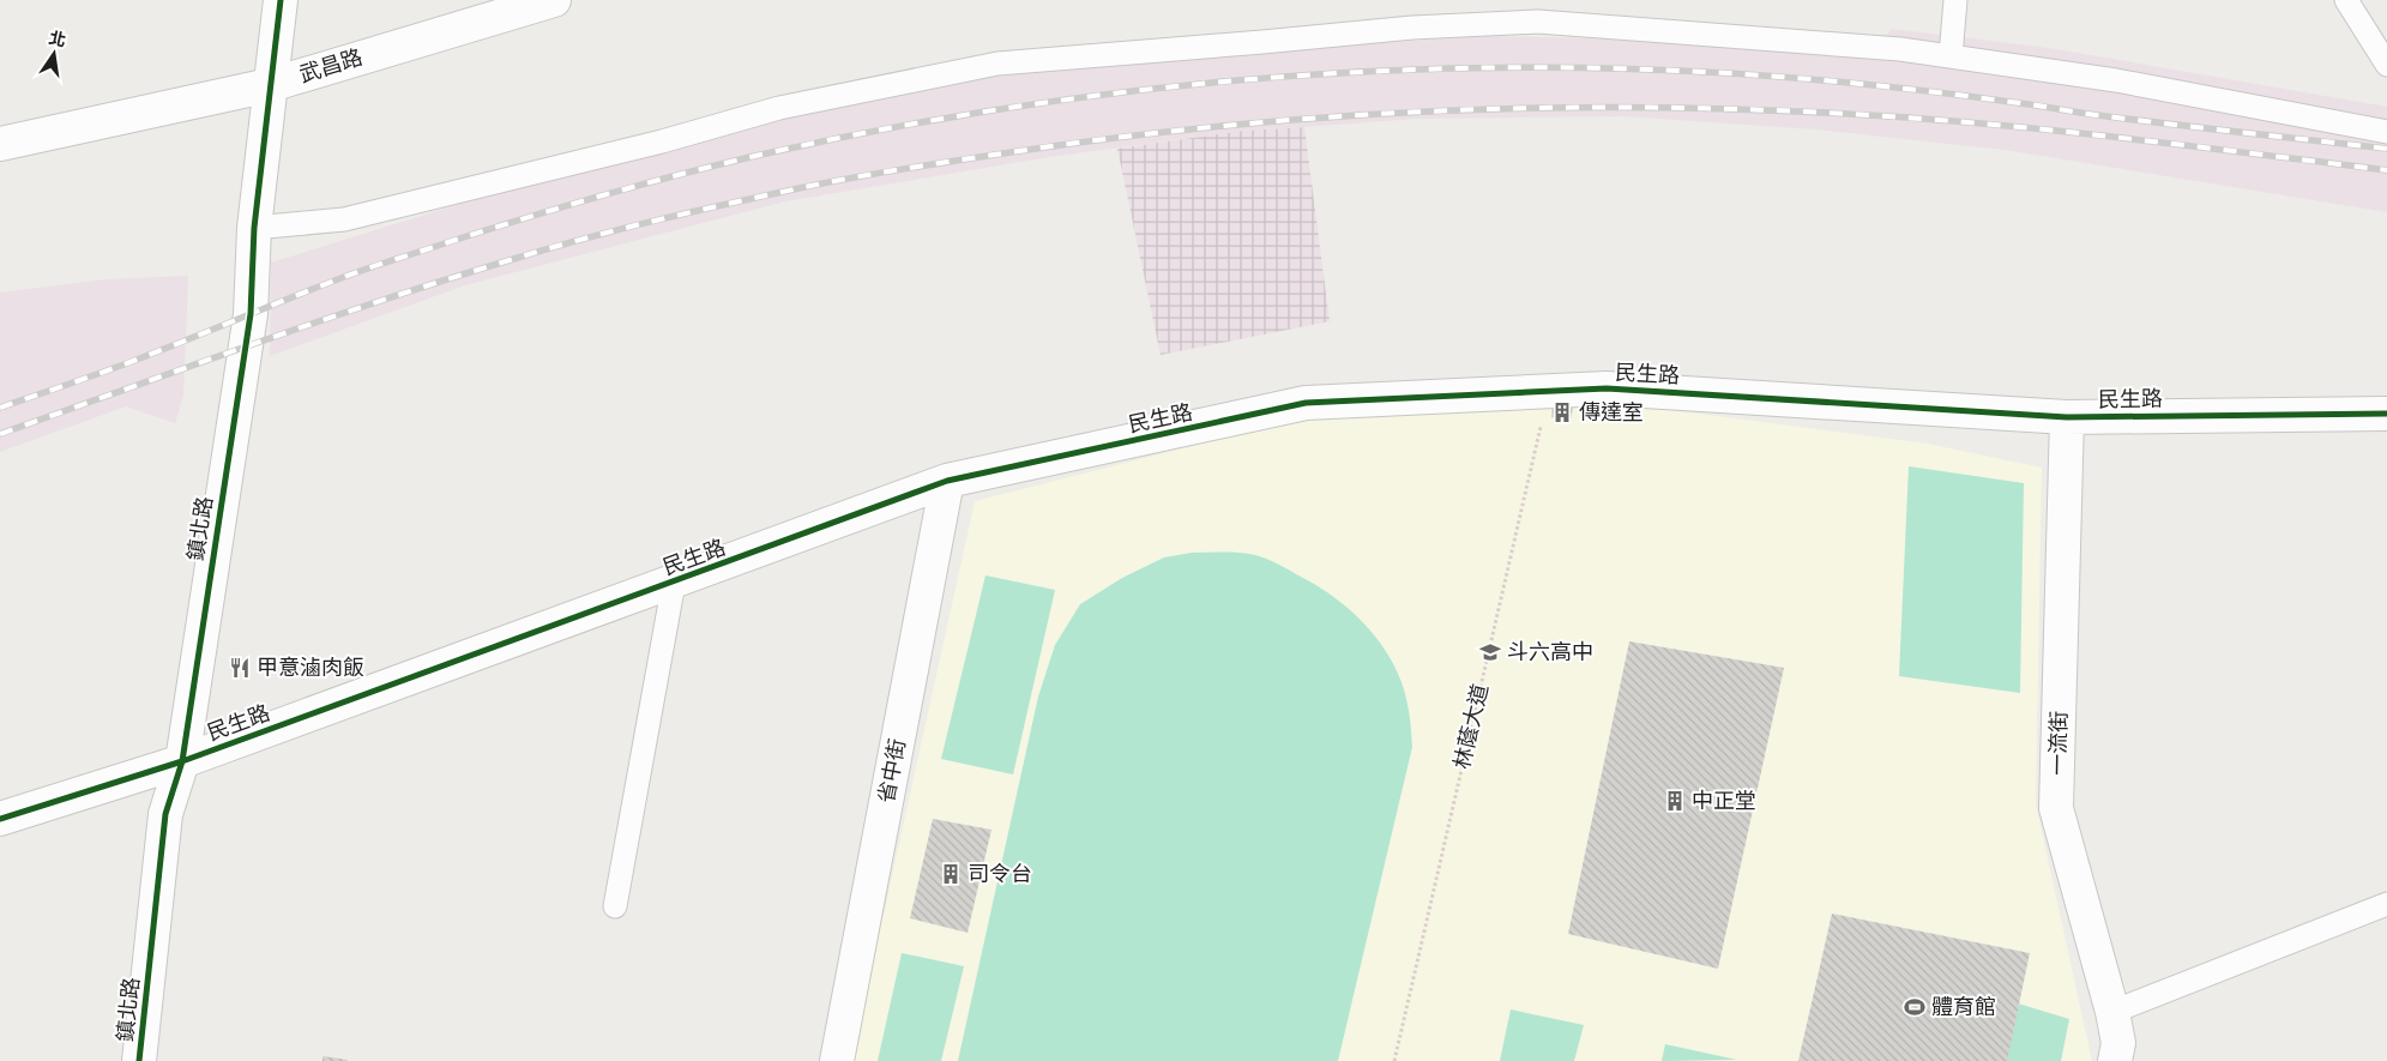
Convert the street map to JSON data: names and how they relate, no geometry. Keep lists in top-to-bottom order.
{
  "streets": {
    "street": [
      "武昌路",
      "民生路",
      "鎮北路",
      "一流街",
      "省中街"
    ],
    "path": ["林蔭大道"]
  },
  "crossings": [
    ["武昌路", "鎮北路"],
    ["民生路", "鎮北路"],
    ["民生路", "林蔭大道"],
    ["民生路", "一流街"],
    ["民生路", "省中街"]
  ],
  "places": {
    "building": ["傳達室", "中正堂", "司令台"],
    "school or university": ["斗六高中"],
    "restaurant": ["甲意滷肉飯"],
    "sports": ["體育館"]
  },
  "north": "top"
}
